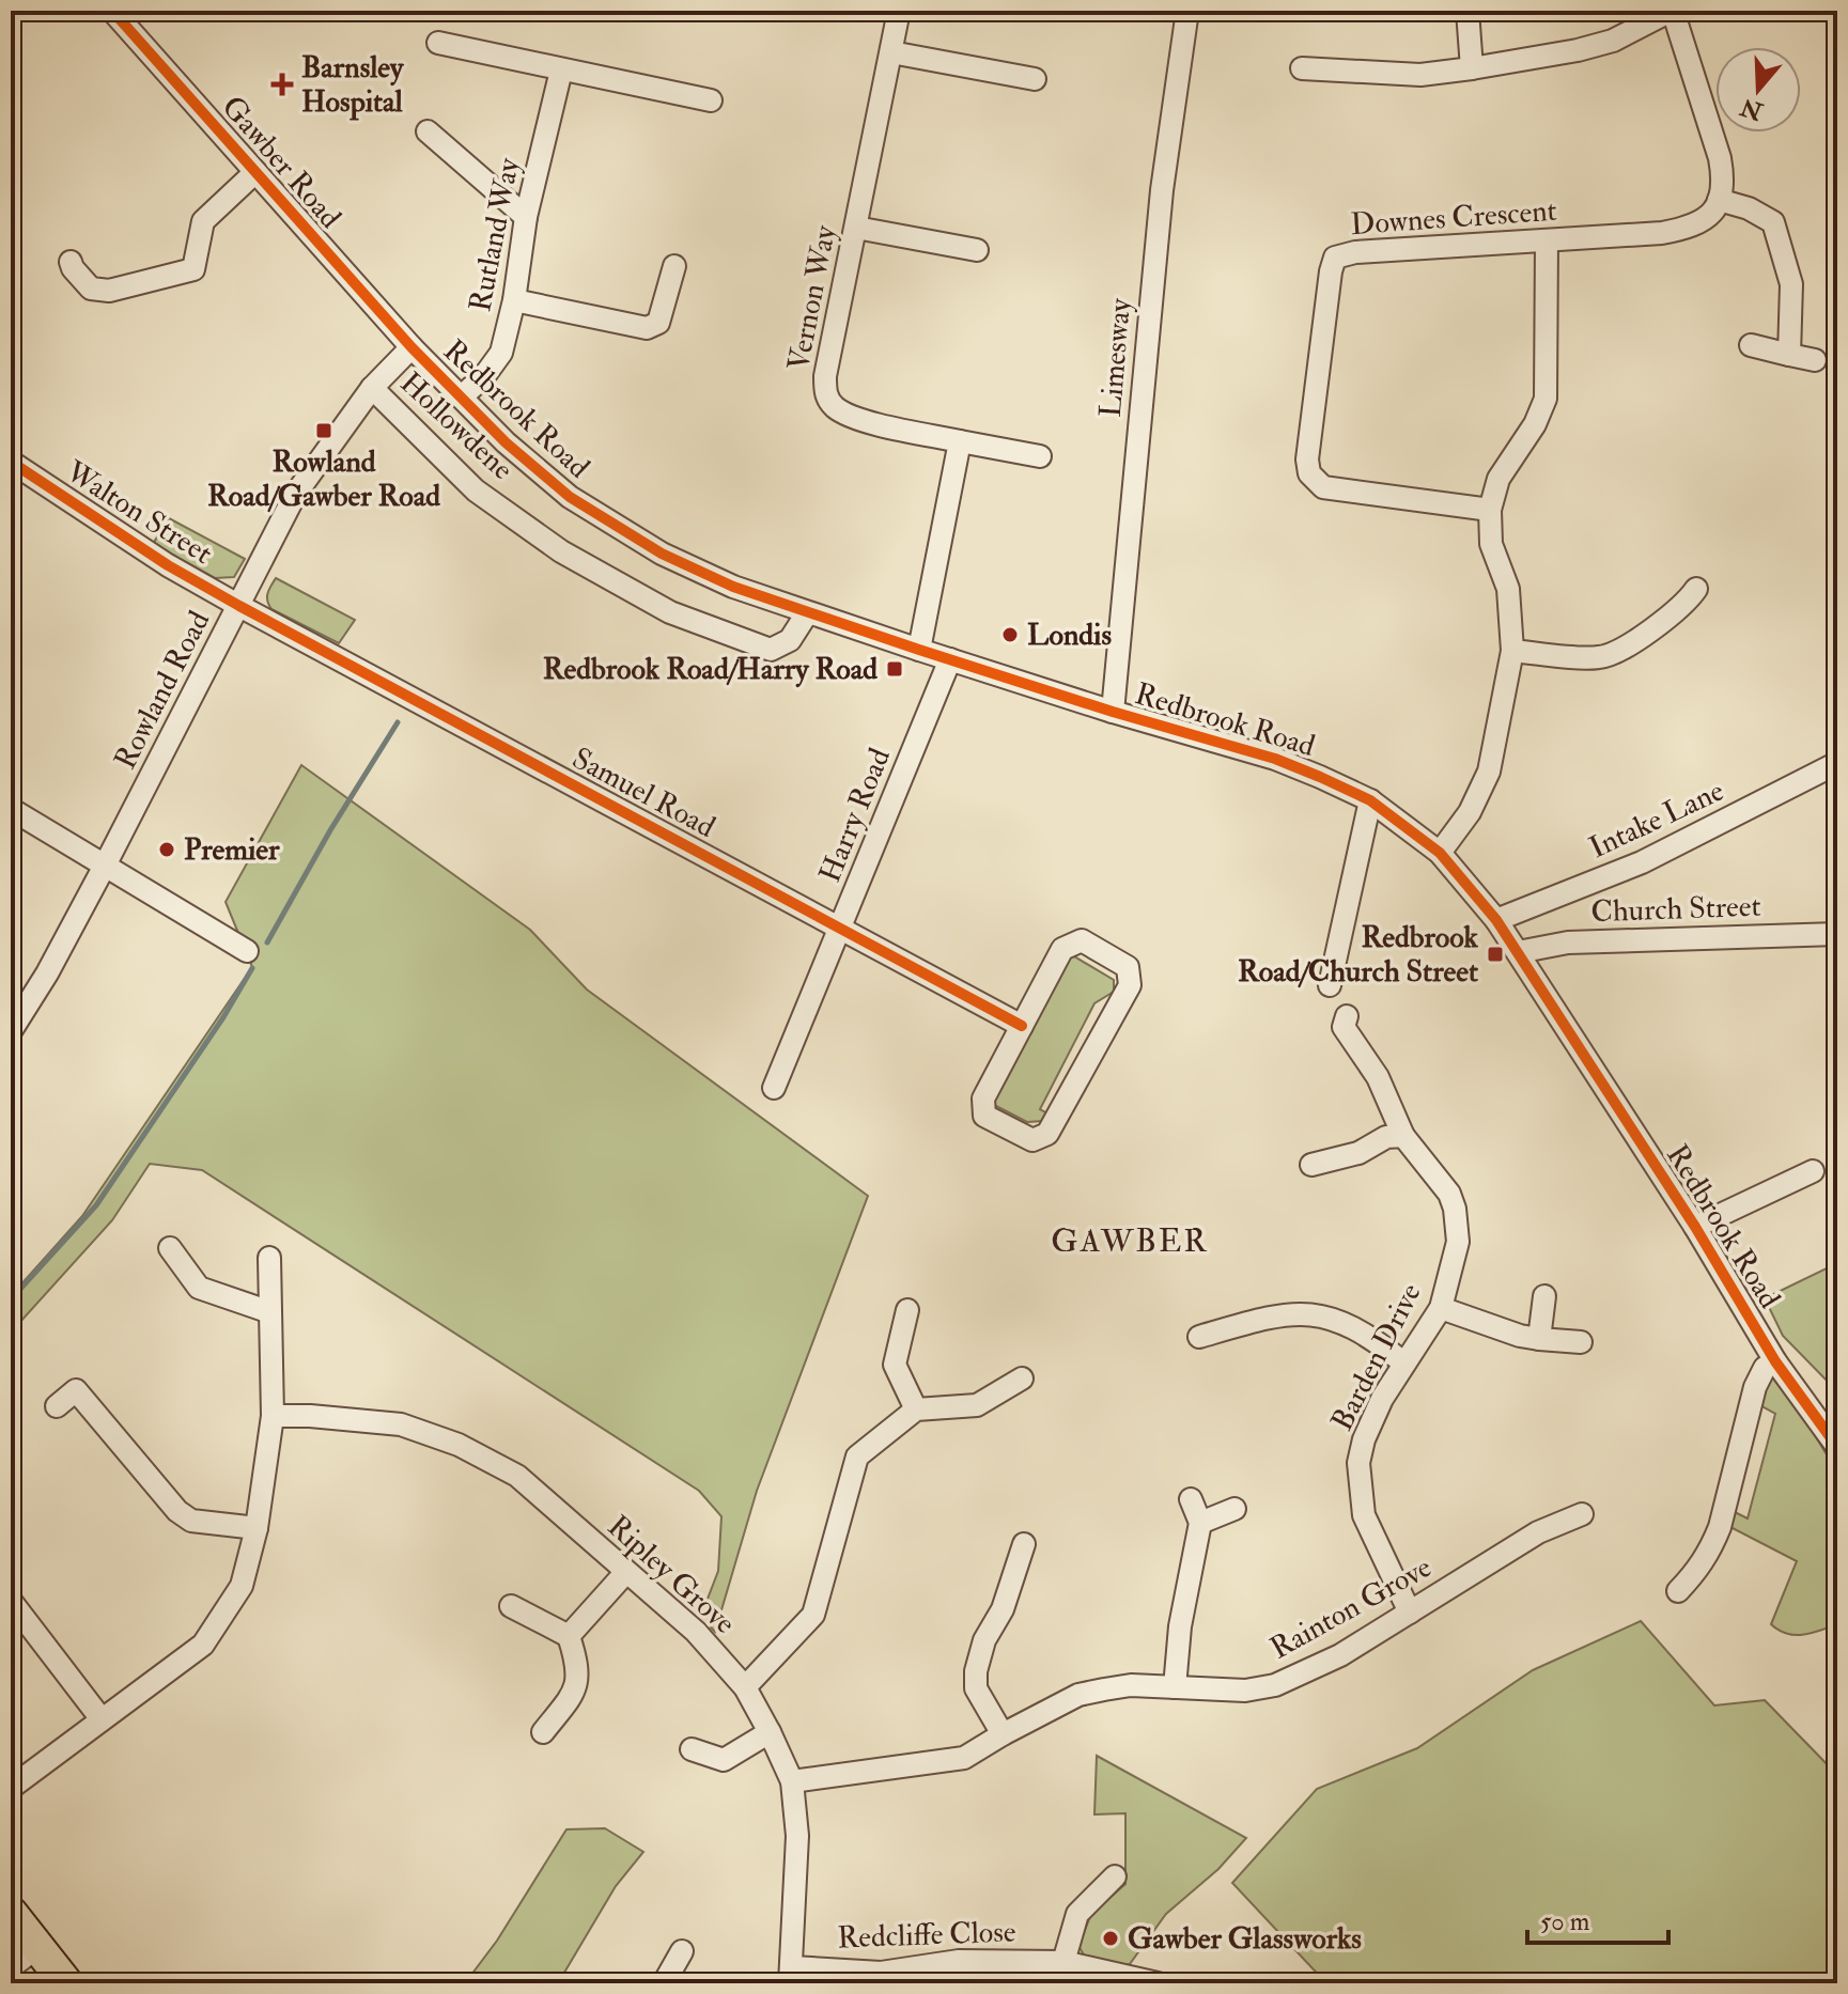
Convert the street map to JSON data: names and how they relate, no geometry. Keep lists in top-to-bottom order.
{
  "streets": {
    "street": [
      "Gawber Road",
      "Downes Crescent",
      "Rutland Way",
      "Vernon Way",
      "Limesway",
      "Redbrook Road",
      "Hollowdene",
      "Walton Street",
      "Rowland Road",
      "Samuel Road",
      "Harry Road",
      "Intake Lane",
      "Church Street",
      "Barden Drive",
      "Ripley Grove",
      "Rainton Grove",
      "Redcliffe Close"
    ]
  },
  "crossings": [
    ["Gawber Road", "Redbrook Road"],
    ["Gawber Road", "Rowland Road"],
    ["Rutland Way", "Redbrook Road"],
    ["Limesway", "Redbrook Road"],
    ["Redbrook Road", "Hollowdene"],
    ["Redbrook Road", "Rowland Road"],
    ["Redbrook Road", "Harry Road"],
    ["Redbrook Road", "Intake Lane"],
    ["Redbrook Road", "Church Street"],
    ["Hollowdene", "Rowland Road"],
    ["Walton Street", "Rowland Road"],
    ["Walton Street", "Samuel Road"],
    ["Rowland Road", "Samuel Road"],
    ["Samuel Road", "Harry Road"],
    ["Barden Drive", "Rainton Grove"],
    ["Ripley Grove", "Rainton Grove"],
    ["Ripley Grove", "Redcliffe Close"]
  ],
  "districts": ["GAWBER"],
  "places": {
    "health": ["Barnsley Hospital"],
    "transit": ["Rowland Road/Gawber Road", "Redbrook Road/Harry Road", "Redbrook Road/Church Street"],
    "other": ["Londis", "Premier", "Gawber Glassworks"]
  },
  "scale_bar": "50 m",
  "north": "bottom"
}
